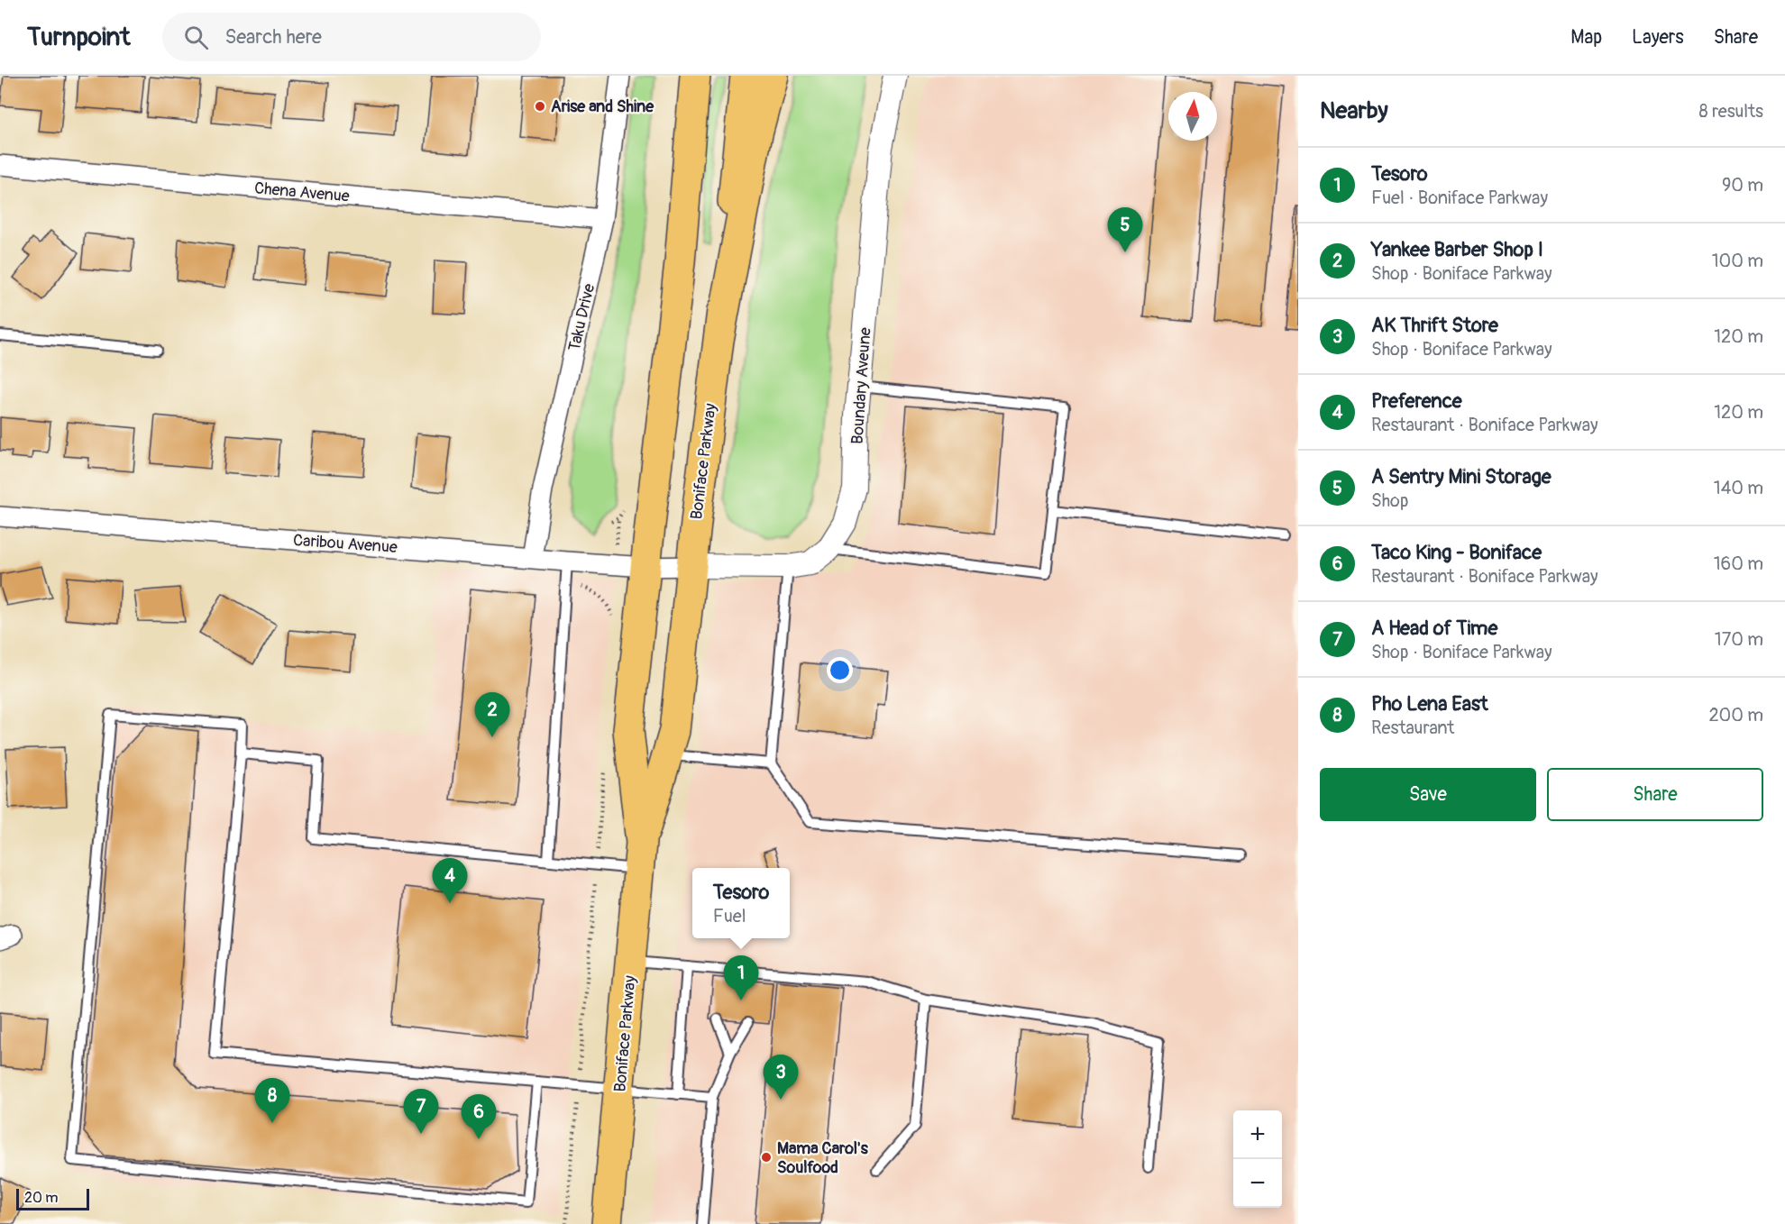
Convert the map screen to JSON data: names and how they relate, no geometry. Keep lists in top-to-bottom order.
{
  "streets": {
    "main road": ["Boniface Parkway"],
    "street": [
      "Chena Avenue",
      "Taku Drive",
      "Boundary Aveune",
      "Caribou Avenue"
    ]
  },
  "crossings": [
    ["Chena Avenue", "Taku Drive"],
    ["Taku Drive", "Caribou Avenue"],
    ["Boundary Aveune", "Boniface Parkway"],
    ["Boundary Aveune", "Caribou Avenue"],
    ["Boniface Parkway", "Caribou Avenue"]
  ],
  "places": ["Arise and Shine", "Mama Carol's Soulfood"],
  "scale_bar": "20 m",
  "north": "top",
  "page": {
    "header": "Turnpoint",
    "search": "Search here",
    "nav": ["Map", "Layers", "Share"],
    "heading": ["Nearby", "8 results"],
    "list": [
      {
        "mark": "1",
        "name": "Tesoro",
        "note": "Fuel · Boniface Parkway",
        "value": "90 m"
      },
      {
        "mark": "2",
        "name": "Yankee Barber Shop I",
        "note": "Shop · Boniface Parkway",
        "value": "100 m"
      },
      {
        "mark": "3",
        "name": "AK Thrift Store",
        "note": "Shop · Boniface Parkway",
        "value": "120 m"
      },
      {
        "mark": "4",
        "name": "Preference",
        "note": "Restaurant · Boniface Parkway",
        "value": "120 m"
      },
      {
        "mark": "5",
        "name": "A Sentry Mini Storage",
        "note": "Shop",
        "value": "140 m"
      },
      {
        "mark": "6",
        "name": "Taco King - Boniface",
        "note": "Restaurant · Boniface Parkway",
        "value": "160 m"
      },
      {
        "mark": "7",
        "name": "A Head of Time",
        "note": "Shop · Boniface Parkway",
        "value": "170 m"
      },
      {
        "mark": "8",
        "name": "Pho Lena East",
        "note": "Restaurant",
        "value": "200 m"
      }
    ],
    "pins": [
      "5",
      "2",
      "4",
      "1",
      "3",
      "8",
      "7",
      "6"
    ],
    "buttons": ["Save", "Share"],
    "popup": ["Tesoro", "Fuel"],
    "map_buttons": ["+", "−"],
    "scale": "20 m"
  }
}
